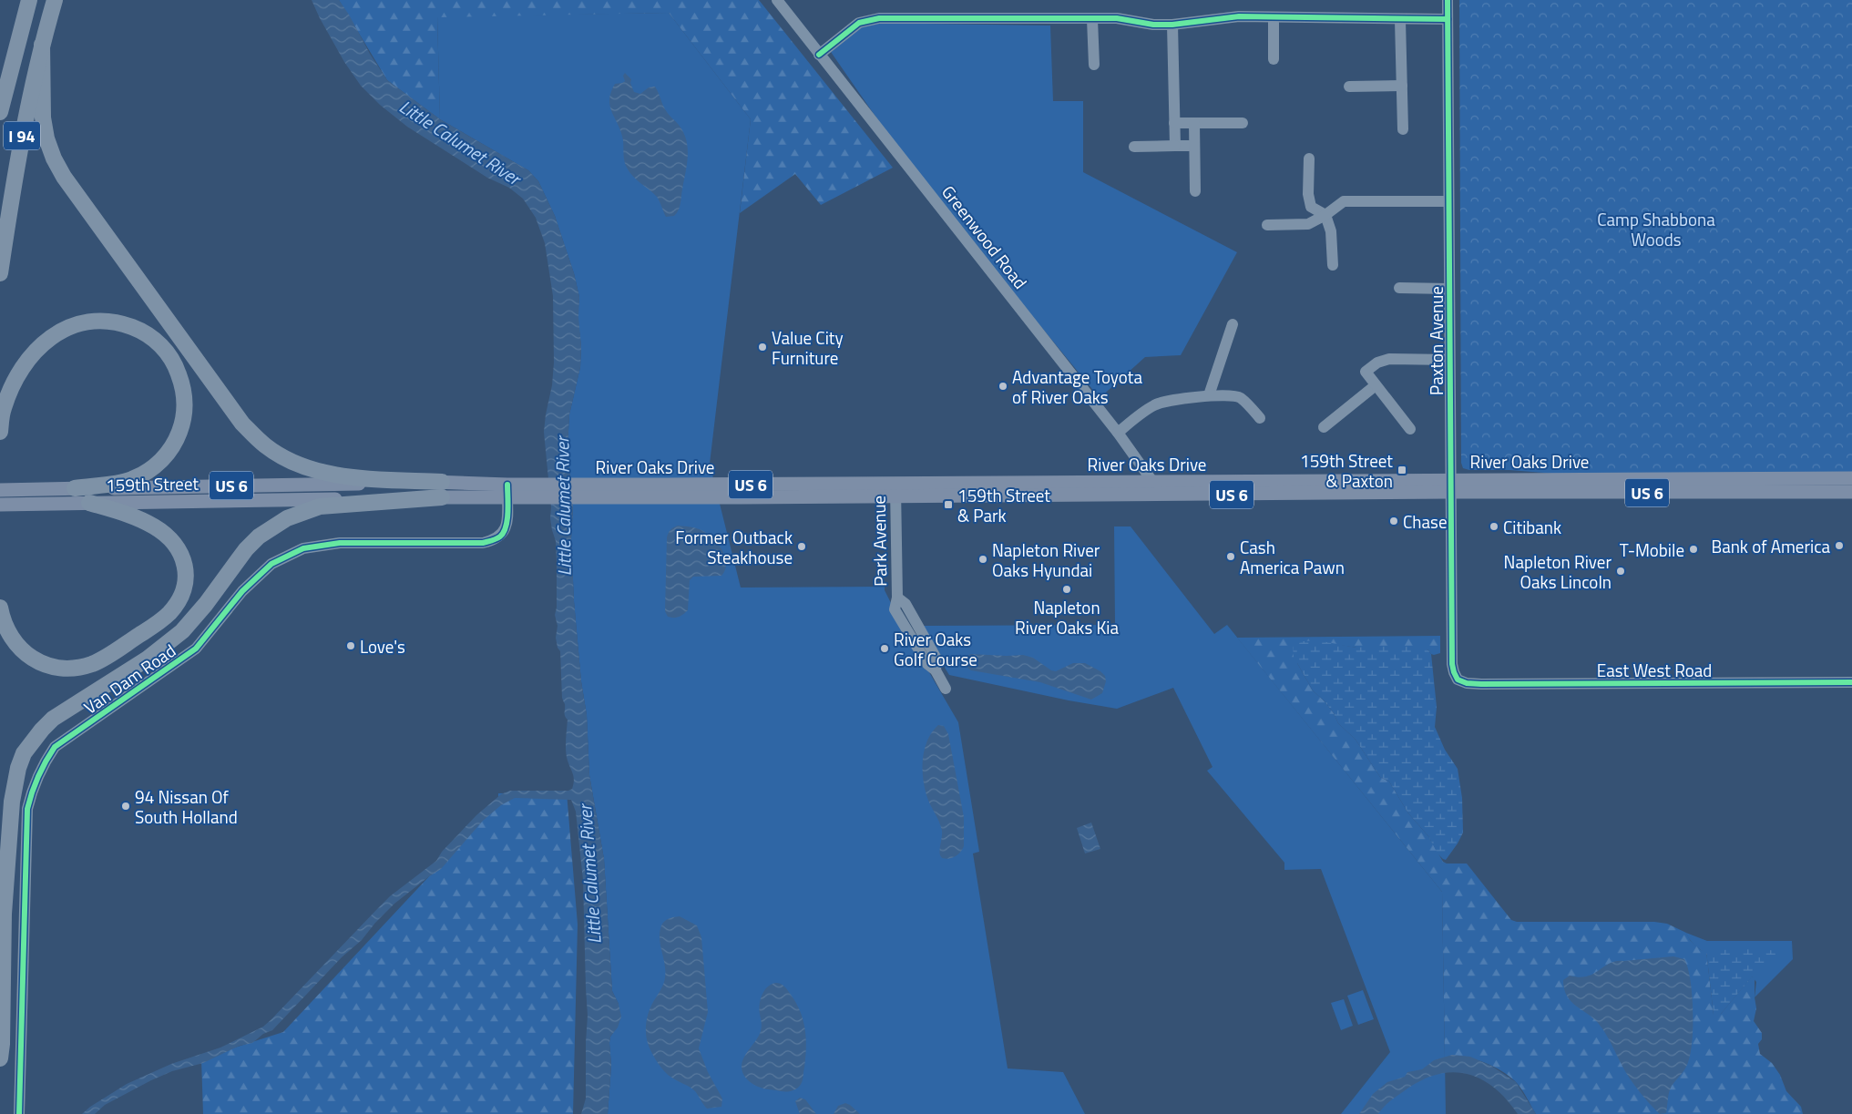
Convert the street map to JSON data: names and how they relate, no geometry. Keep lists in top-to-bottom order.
{
  "streets": {
    "highway": ["I 94"],
    "main road": ["River Oaks Drive", "159th Street", "US 6"],
    "street": [
      "Greenwood Road",
      "Paxton Avenue",
      "Park Avenue",
      "East West Road",
      "Van Dam Road"
    ]
  },
  "crossings": [
    ["Greenwood Road", "River Oaks Drive"],
    ["Paxton Avenue", "River Oaks Drive"],
    ["Paxton Avenue", "East West Road"],
    ["River Oaks Drive", "159th Street"],
    ["River Oaks Drive", "Park Avenue"],
    ["River Oaks Drive", "Van Dam Road"]
  ],
  "water": ["Little Calumet River"],
  "parks": ["Camp Shabbona Woods"],
  "places": {
    "other": [
      "Value City Furniture",
      "Advantage Toyota of River Oaks",
      "Chase",
      "Citibank",
      "Bank of America",
      "Former Outback Steakhouse",
      "T-Mobile",
      "Cash America Pawn",
      "Napleton River Oaks Hyundai",
      "Napleton River Oaks Lincoln",
      "Napleton River Oaks Kia",
      "Love's",
      "River Oaks Golf Course",
      "94 Nissan Of South Holland"
    ],
    "transit": ["159th Street & Paxton", "159th Street & Park"]
  }
}
